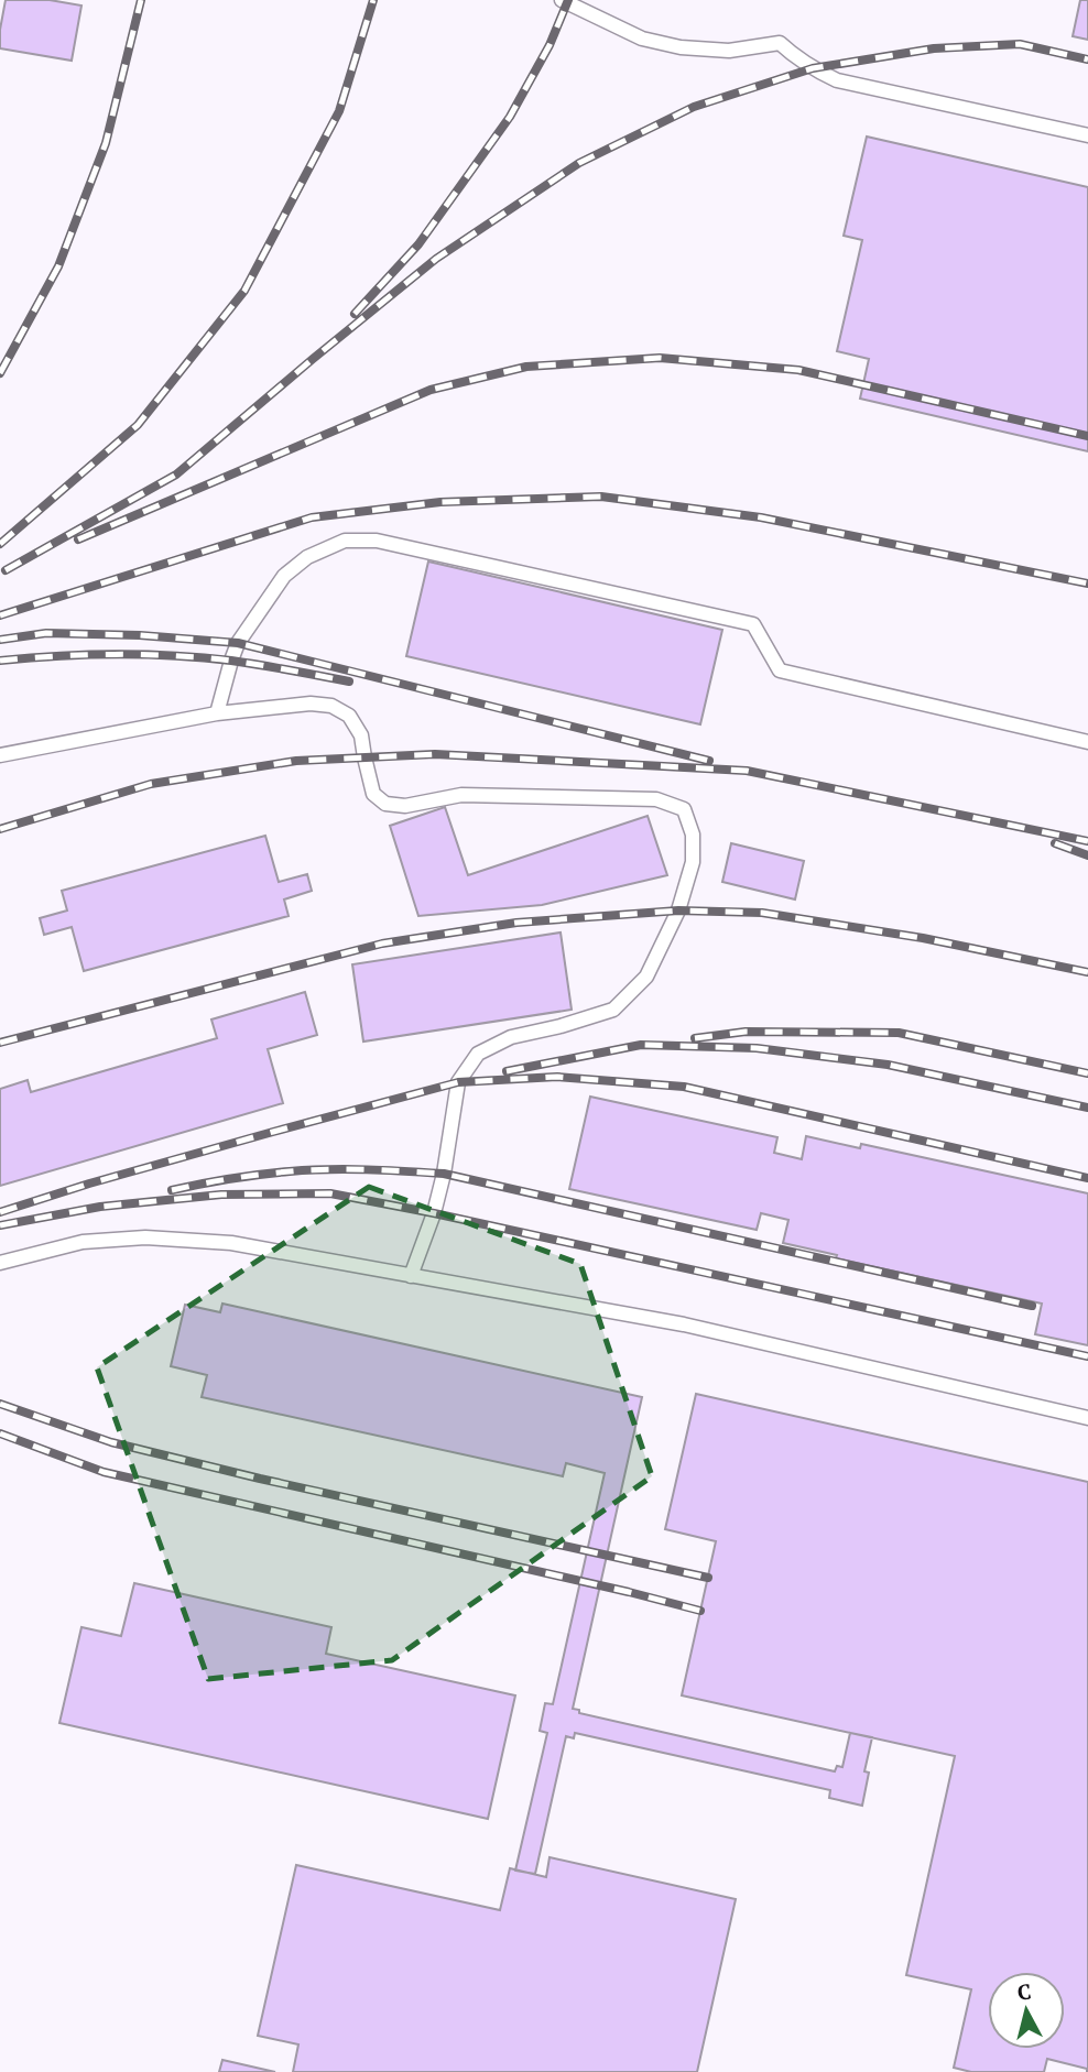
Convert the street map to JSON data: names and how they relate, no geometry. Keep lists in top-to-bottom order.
{
  "north": "top"
}
